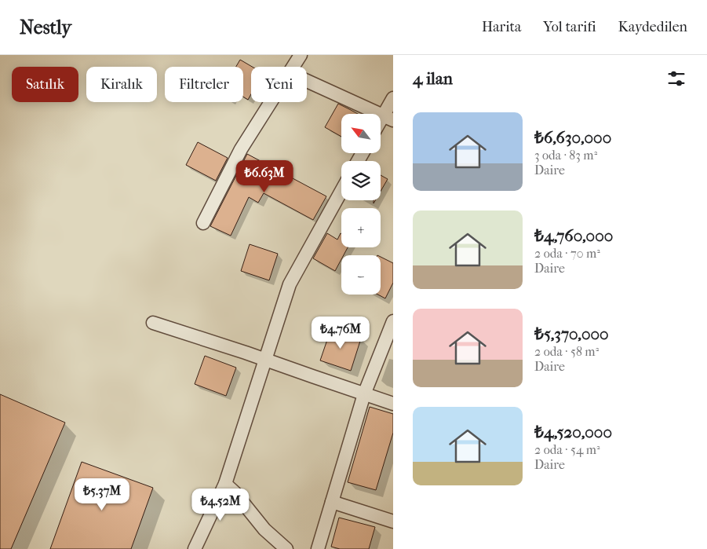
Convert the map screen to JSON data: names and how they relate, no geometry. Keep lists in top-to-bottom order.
{
  "north": "top left",
  "page": {
    "header": "Nestly",
    "nav": ["Harita", "Yol tarifi", "Kaydedilen"],
    "heading": "4 ilan",
    "chip": [
      "Satılık",
      "Kiralık",
      "Filtreler",
      "Yeni"
    ],
    "list": [
      {
        "name": "₺6,630,000",
        "note": "3 oda · 83 m² · Daire"
      },
      {
        "name": "₺4,760,000",
        "note": "2 oda · 70 m² · Daire"
      },
      {
        "name": "₺5,370,000",
        "note": "2 oda · 58 m² · Daire"
      },
      {
        "name": "₺4,520,000",
        "note": "2 oda · 54 m² · Daire"
      }
    ],
    "map_buttons": ["+", "−"],
    "price": [
      "₺6.63M",
      "₺4.76M",
      "₺5.37M",
      "₺4.52M"
    ]
  }
}
